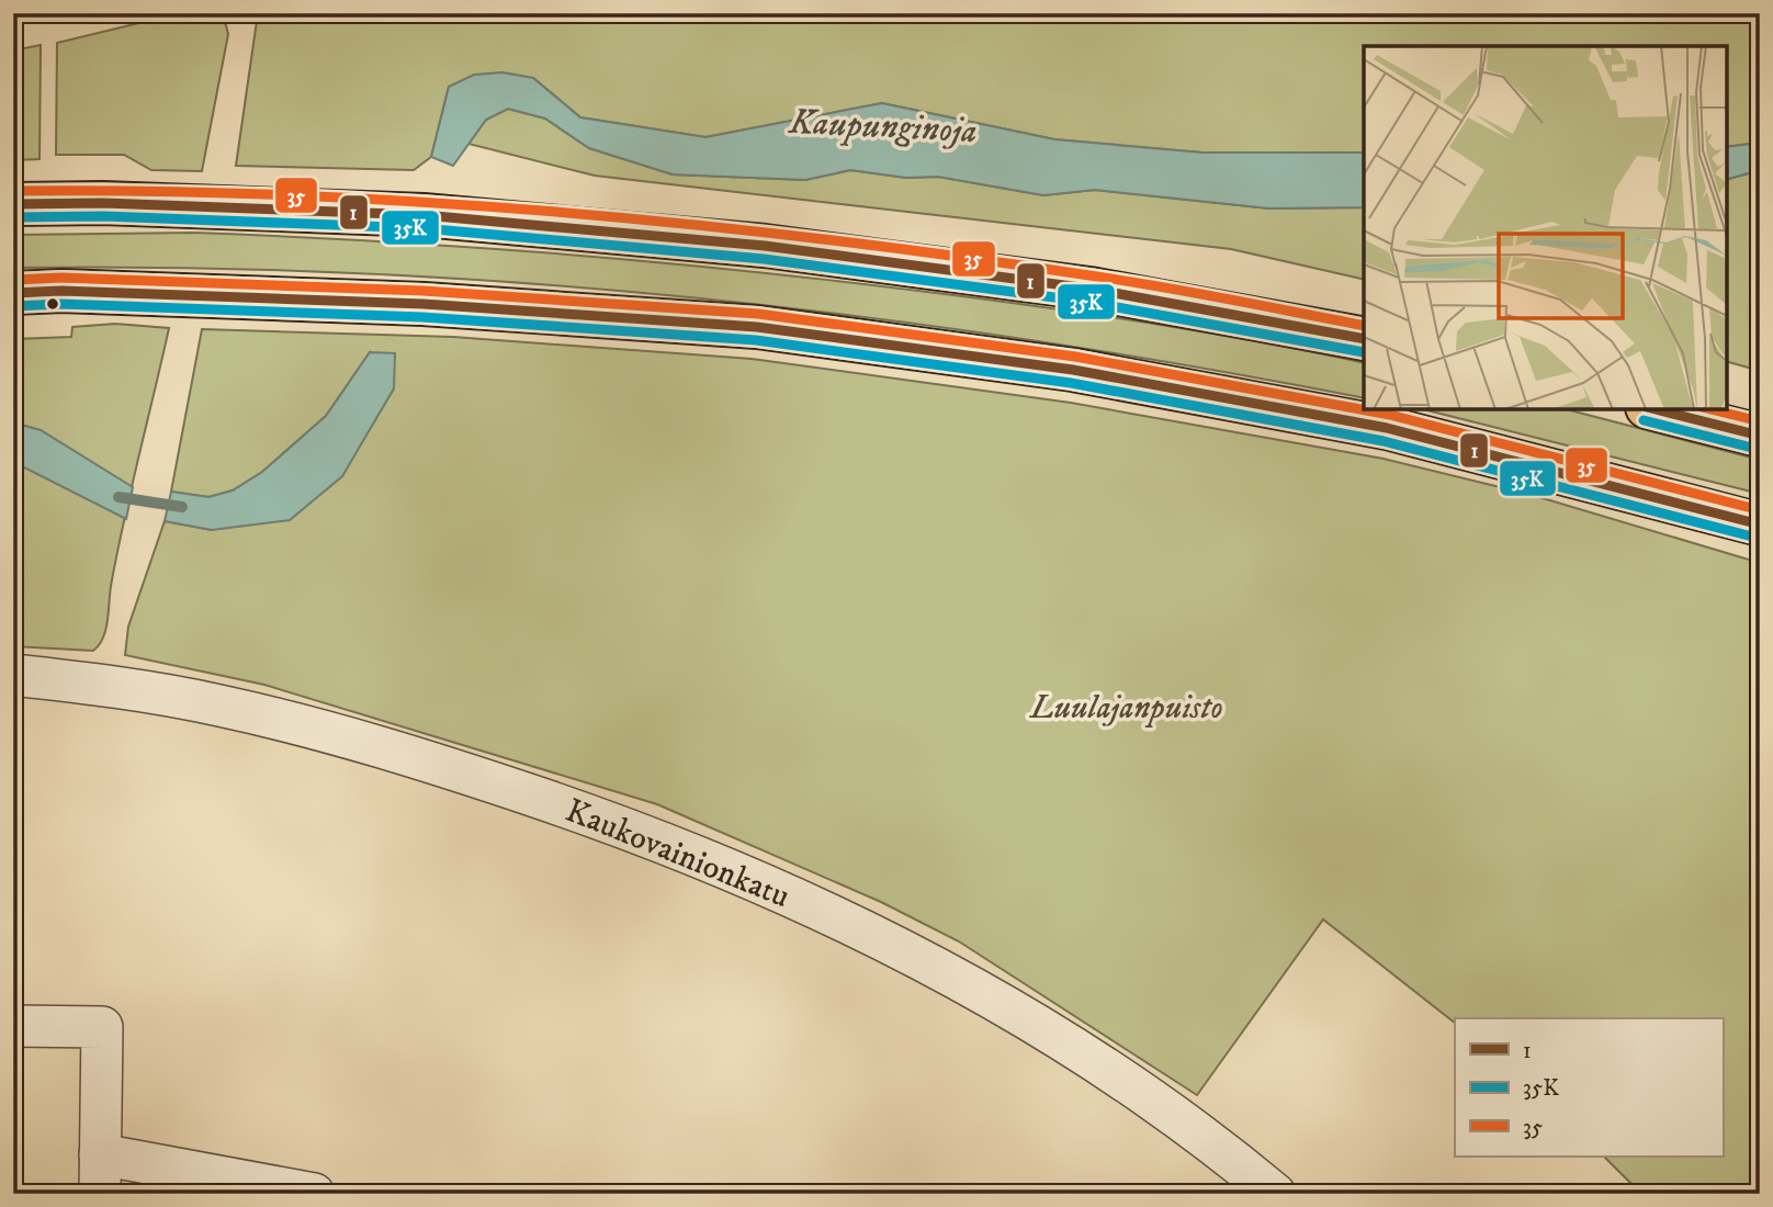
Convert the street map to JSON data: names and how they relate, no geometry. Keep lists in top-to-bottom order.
{
  "streets": {
    "street": ["Kaukovainionkatu"]
  },
  "water": ["Kaupunginoja"],
  "parks": ["Luulajanpuisto"],
  "lines": ["transit line 35", "transit line 1", "transit line 35K"],
  "legend": ["1", "35K", "35"]
}
